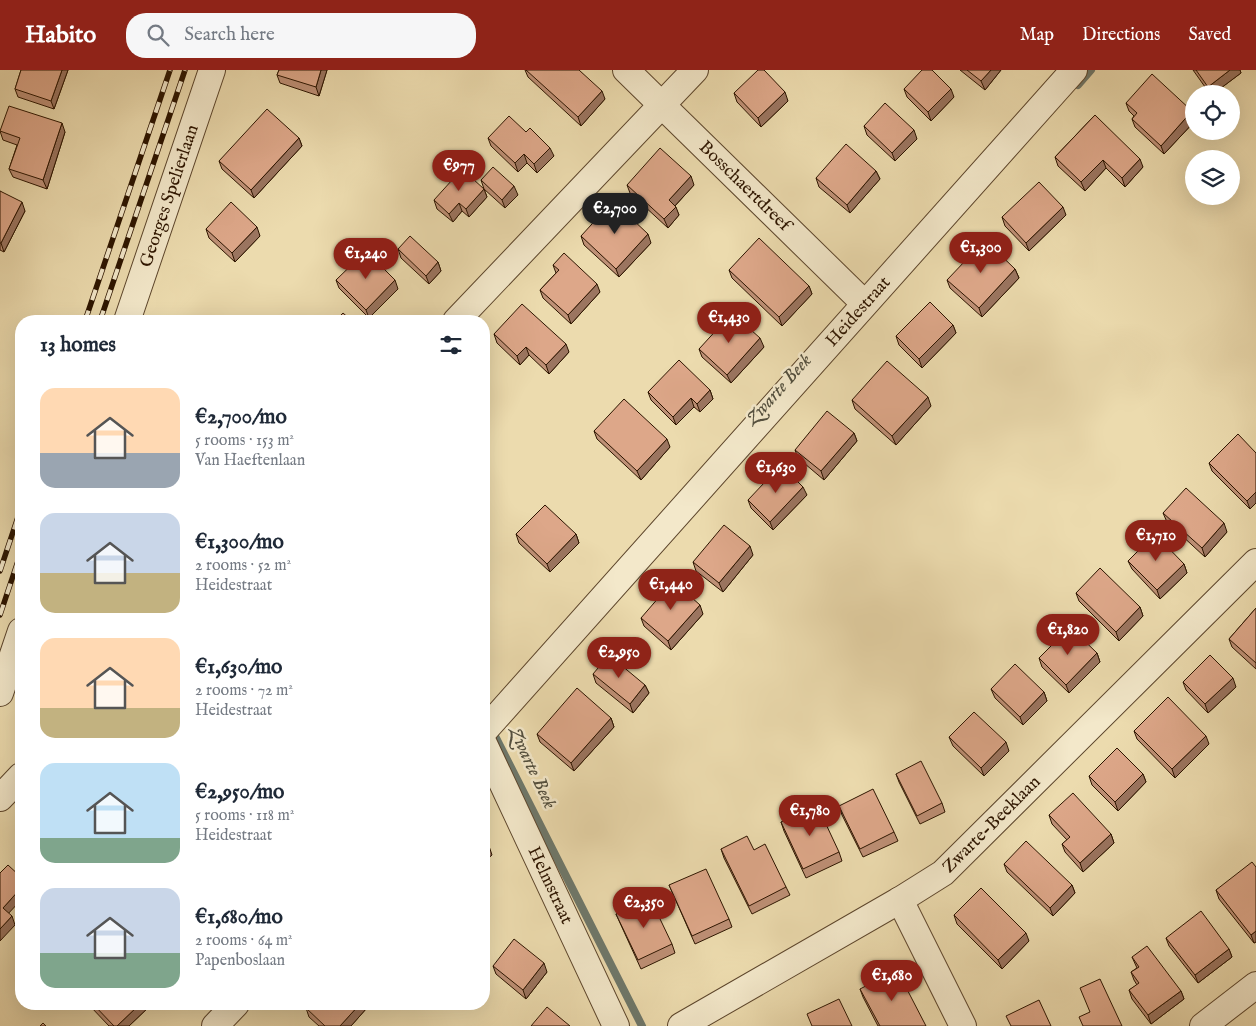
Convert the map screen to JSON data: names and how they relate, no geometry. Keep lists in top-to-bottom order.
{
  "streets": {
    "street": [
      "Bosschaertdreef",
      "Georges Spelierlaan",
      "Heidestraat",
      "Zwarte-Beeklaan",
      "Helmstraat"
    ]
  },
  "crossings": [
    ["Bosschaertdreef", "Heidestraat"]
  ],
  "water": ["Zwarte Beek"],
  "page": {
    "header": "Habito",
    "search": "Search here",
    "nav": ["Map", "Directions", "Saved"],
    "price": [
      "€977",
      "€2,700",
      "€1,300",
      "€1,240",
      "€1,430",
      "€1,630",
      "€1,710",
      "€1,440",
      "€1,820",
      "€2,950",
      "€1,780",
      "€2,350",
      "€1,680"
    ],
    "heading": "13 homes",
    "list": [
      {
        "name": "€2,700/mo",
        "note": "5 rooms · 153 m² · Van Haeftenlaan"
      },
      {
        "name": "€1,300/mo",
        "note": "2 rooms · 52 m² · Heidestraat"
      },
      {
        "name": "€1,630/mo",
        "note": "2 rooms · 72 m² · Heidestraat"
      },
      {
        "name": "€2,950/mo",
        "note": "5 rooms · 118 m² · Heidestraat"
      },
      {
        "name": "€1,680/mo",
        "note": "2 rooms · 64 m² · Papenboslaan"
      }
    ]
  }
}
